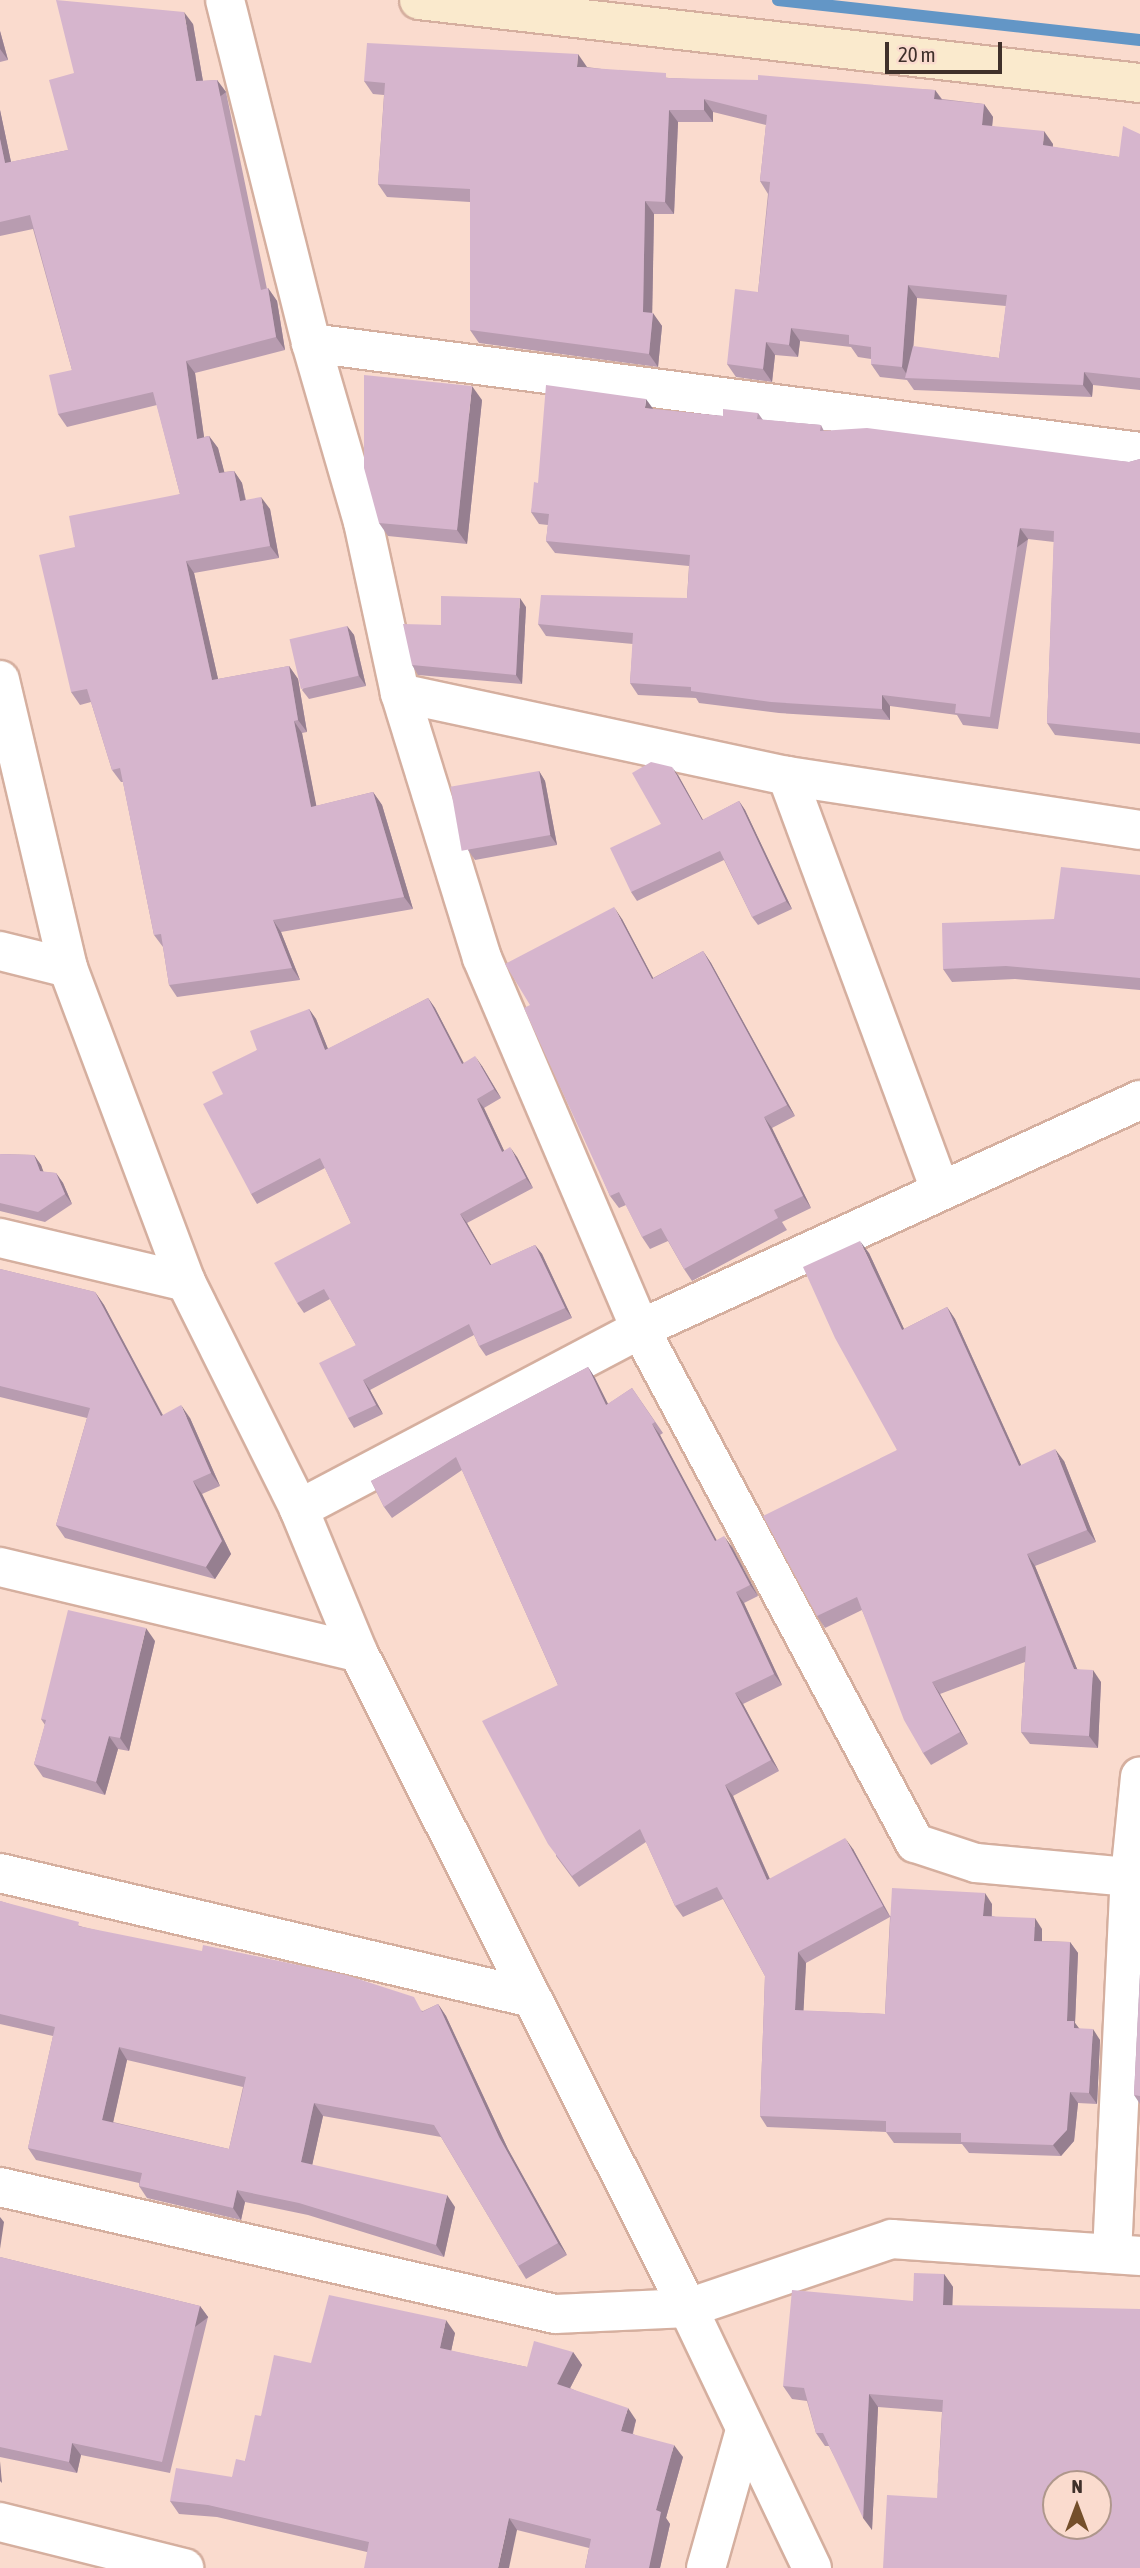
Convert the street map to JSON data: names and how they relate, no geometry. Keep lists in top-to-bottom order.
{
  "scale_bar": "20 m",
  "north": "top"
}
